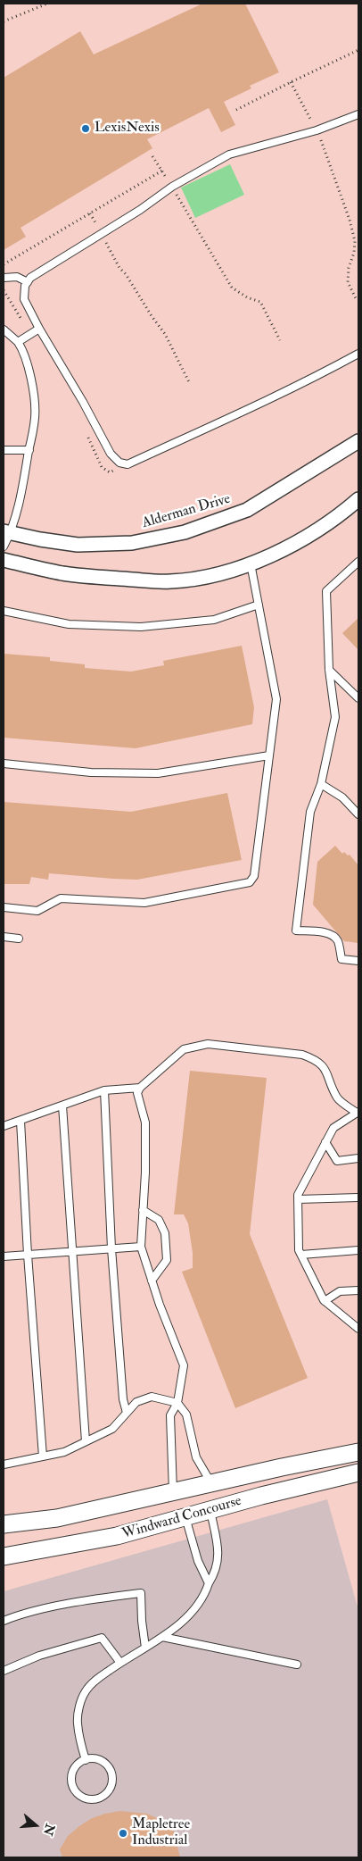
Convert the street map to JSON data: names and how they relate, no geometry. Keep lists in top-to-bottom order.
{
  "streets": {
    "street": ["Alderman Drive", "Windward Concourse"]
  },
  "places": ["LexisNexis", "Mapletree Industrial"],
  "north": "right"
}
